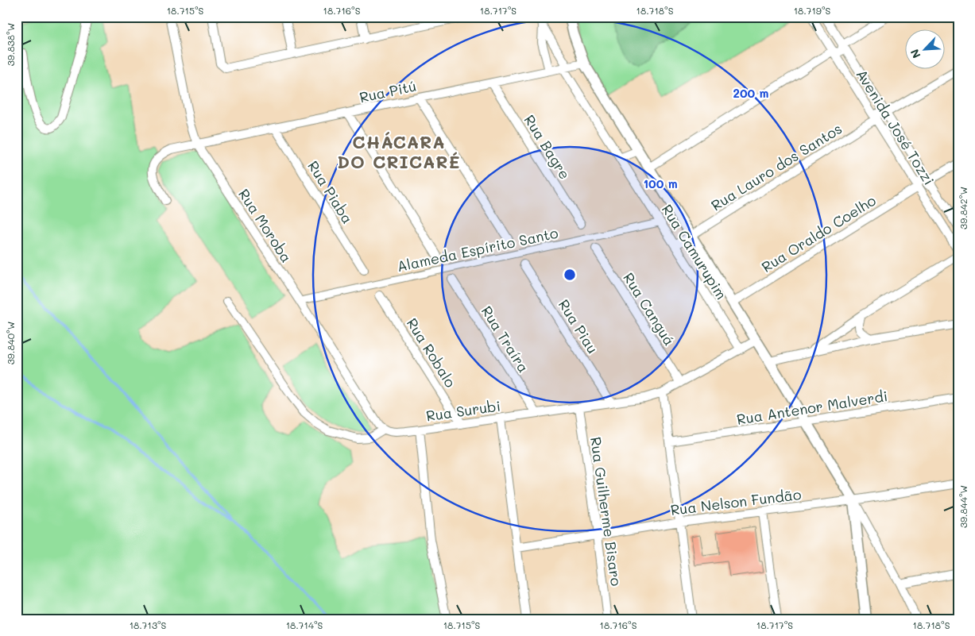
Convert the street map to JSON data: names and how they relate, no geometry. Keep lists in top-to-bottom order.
{
  "streets": {
    "street": [
      "Rua Pitú",
      "Avenida José Tozzi",
      "Rua Bagre",
      "Rua Lauro dos Santos",
      "Rua Piaba",
      "Rua Moroba",
      "Rua Oraldo Coelho",
      "Alameda Espírito Santo",
      "Rua Camurupim",
      "Rua Canguá",
      "Rua Piau",
      "Rua Traíra",
      "Rua Robalo",
      "Rua Antenor Malverdi",
      "Rua Surubi",
      "Rua Nelson Fundão",
      "Rua Guilherme Bisaro"
    ]
  },
  "crossings": [
    ["Rua Pitú", "Rua Bagre"],
    ["Rua Pitú", "Rua Piaba"],
    ["Rua Pitú", "Rua Moroba"],
    ["Rua Pitú", "Rua Camurupim"],
    ["Avenida José Tozzi", "Rua Lauro dos Santos"],
    ["Avenida José Tozzi", "Rua Oraldo Coelho"],
    ["Rua Lauro dos Santos", "Rua Camurupim"],
    ["Rua Moroba", "Alameda Espírito Santo"],
    ["Rua Moroba", "Rua Surubi"],
    ["Alameda Espírito Santo", "Rua Camurupim"],
    ["Rua Camurupim", "Rua Surubi"],
    ["Rua Canguá", "Rua Surubi"],
    ["Rua Piau", "Rua Surubi"],
    ["Rua Traíra", "Rua Surubi"],
    ["Rua Robalo", "Rua Surubi"],
    ["Rua Surubi", "Rua Guilherme Bisaro"],
    ["Rua Nelson Fundão", "Rua Guilherme Bisaro"]
  ],
  "districts": ["CHÁCARA DO CRICARÉ"],
  "north": "bottom left",
  "coordinates": [
    "18.715°S",
    "18.716°S",
    "18.717°S",
    "18.718°S",
    "18.719°S",
    "39.838°W",
    "39.842°W",
    "39.840°W",
    "39.844°W",
    "18.713°S",
    "18.714°S"
  ],
  "rings": ["200 m", "100 m"]
}
